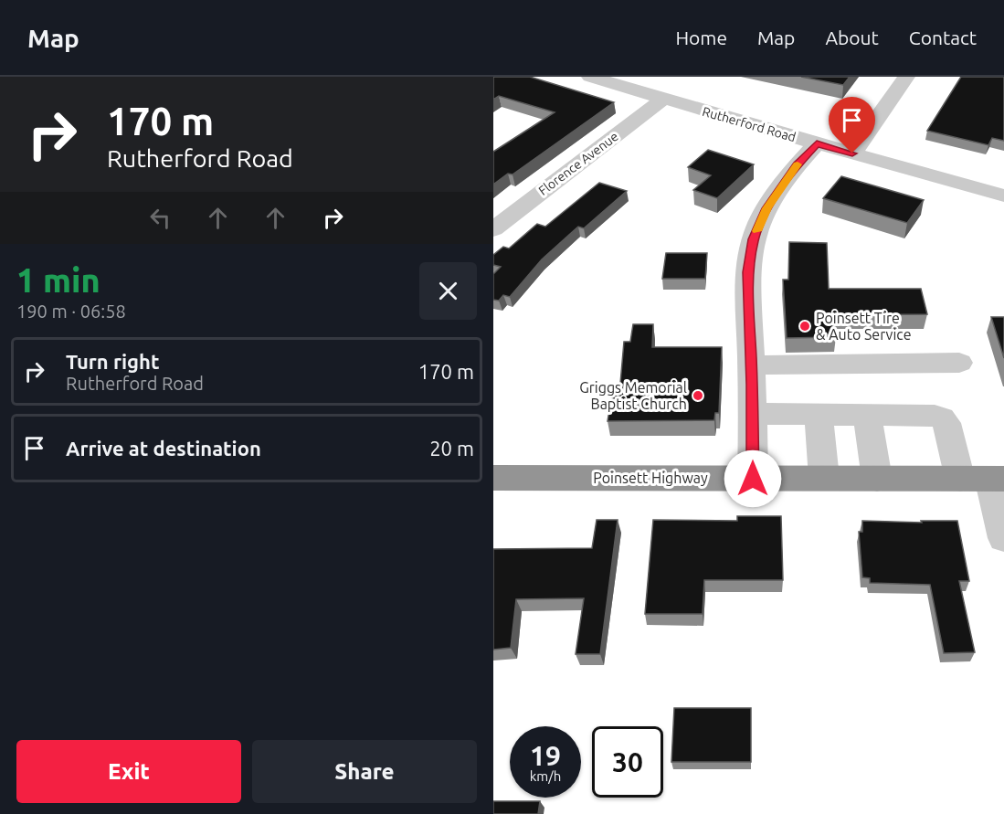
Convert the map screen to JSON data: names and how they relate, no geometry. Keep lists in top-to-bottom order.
{
  "streets": {
    "highway": ["Poinsett Highway"],
    "street": ["Rutherford Road", "Florence Avenue"]
  },
  "crossings": [
    ["Rutherford Road", "Florence Avenue"]
  ],
  "places": ["Poinsett Tire & Auto Service", "Griggs Memorial Baptist Church"],
  "page": {
    "header": "Map",
    "nav": [
      "Home",
      "Map",
      "About",
      "Contact"
    ],
    "turn": ["170 m", "Rutherford Road"],
    "heading": ["1 min", "190 m · 06:58"],
    "list": [
      {
        "name": "Turn right",
        "note": "Rutherford Road",
        "value": "170 m"
      },
      {
        "name": "Arrive at destination",
        "value": "20 m"
      }
    ],
    "speed": "19 km/h",
    "limit": "30",
    "buttons": ["Exit", "Share"]
  }
}
